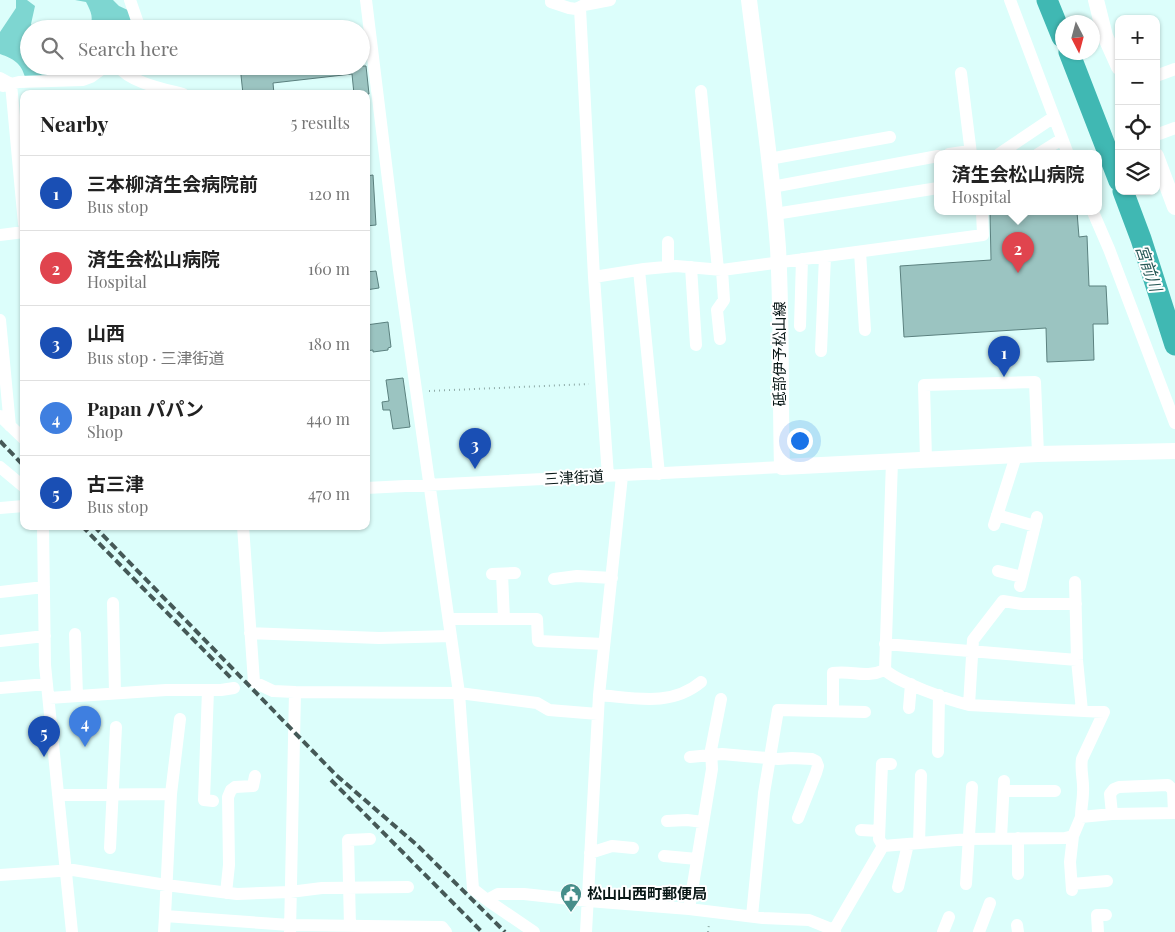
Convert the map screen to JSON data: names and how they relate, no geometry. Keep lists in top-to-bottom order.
{
  "streets": {
    "main road": ["砥部伊予松山線"],
    "street": ["三津街道"]
  },
  "crossings": [
    ["砥部伊予松山線", "三津街道"]
  ],
  "water": ["宮前川"],
  "places": {
    "public building": ["松山山西町郵便局"]
  },
  "north": "bottom",
  "page": {
    "map_buttons": ["+", "−"],
    "search": "Search here",
    "heading": ["Nearby", "5 results"],
    "popup": ["済生会松山病院", "Hospital"],
    "list": [
      {
        "mark": "1",
        "name": "三本柳済生会病院前",
        "note": "Bus stop",
        "value": "120 m"
      },
      {
        "mark": "2",
        "name": "済生会松山病院",
        "note": "Hospital",
        "value": "160 m"
      },
      {
        "mark": "3",
        "name": "山西",
        "note": "Bus stop · 三津街道",
        "value": "180 m"
      },
      {
        "mark": "4",
        "name": "Papan パパン",
        "note": "Shop",
        "value": "440 m"
      },
      {
        "mark": "5",
        "name": "古三津",
        "note": "Bus stop",
        "value": "470 m"
      }
    ],
    "pins": [
      "2",
      "1",
      "3",
      "4",
      "5"
    ]
  }
}
